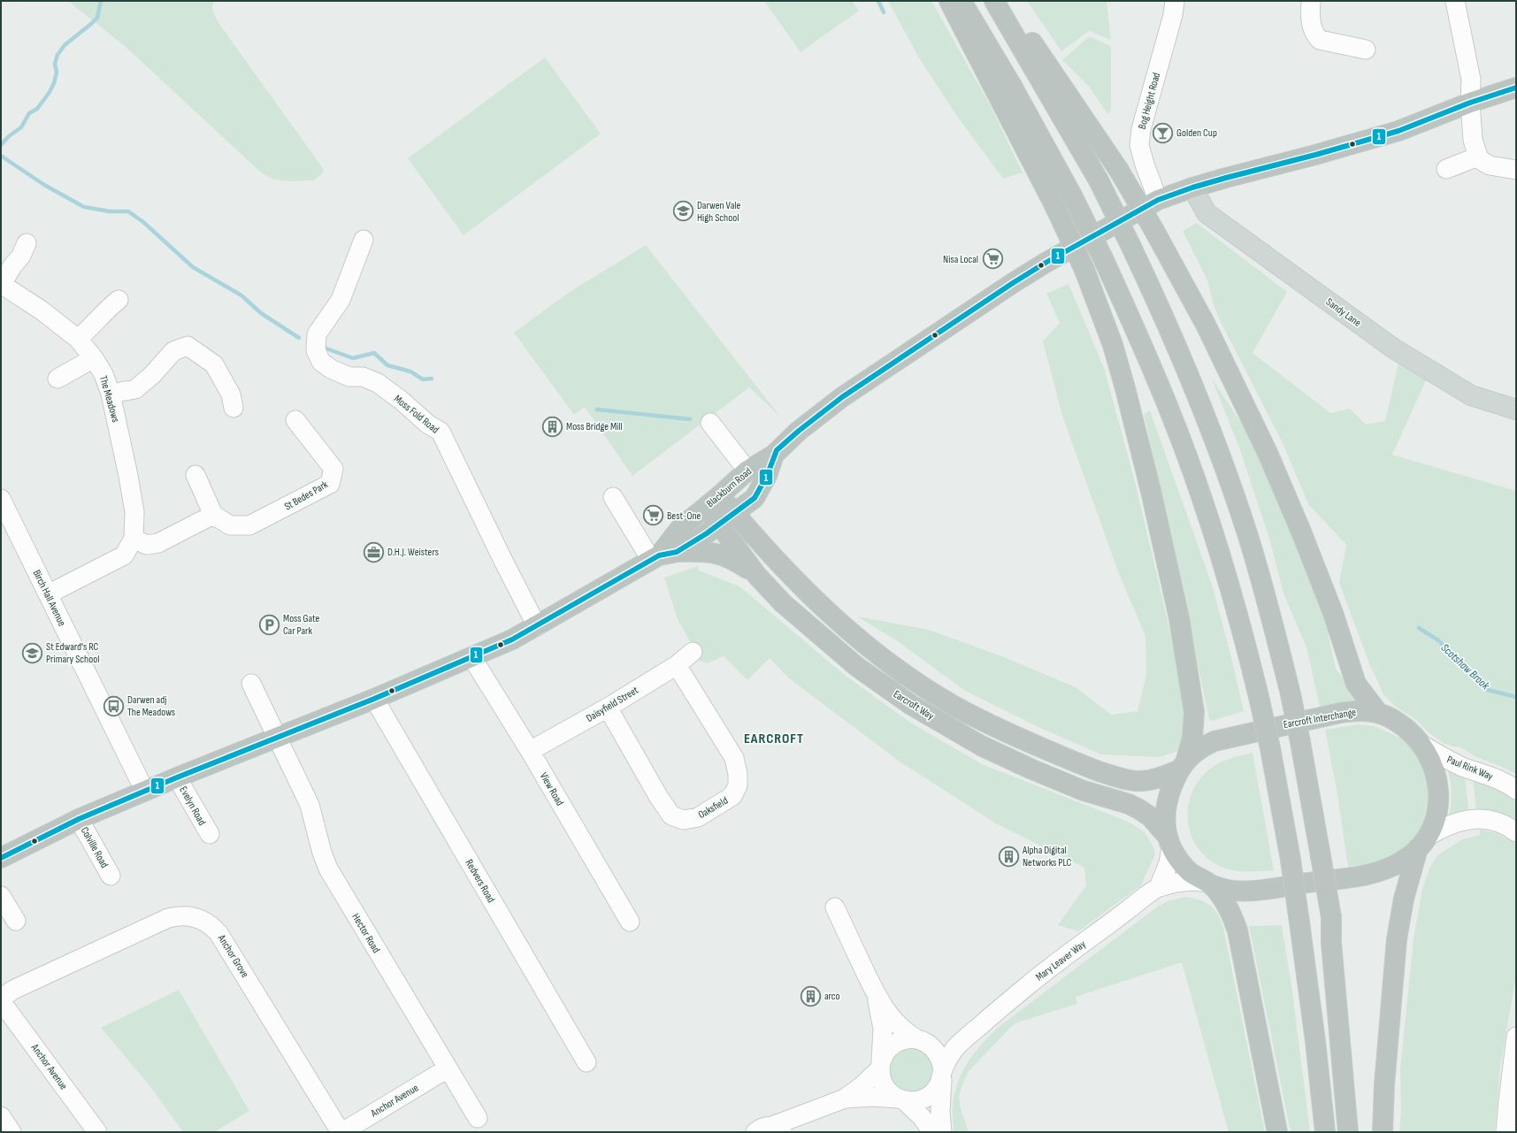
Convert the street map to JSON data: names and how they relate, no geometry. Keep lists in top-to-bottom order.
{
  "streets": {
    "highway": ["Blackburn Road", "Earcroft Way", "Earcroft Interchange"],
    "main road": ["Sandy Lane"],
    "street": [
      "Bog Height Road",
      "The Meadows",
      "Moss Fold Road",
      "St Bedes Park",
      "Birch Hall Avenue",
      "Daisyfield Street",
      "Paul Rink Way",
      "View Road",
      "Evelyn Road",
      "Oaksfield",
      "Colville Road",
      "Redvers Road",
      "Hector Road",
      "Anchor Grove",
      "Mary Leaver Way",
      "Anchor Avenue"
    ]
  },
  "crossings": [
    ["Bog Height Road", "Blackburn Road"],
    ["Sandy Lane", "Blackburn Road"],
    ["Moss Fold Road", "Blackburn Road"],
    ["Blackburn Road", "Birch Hall Avenue"],
    ["Blackburn Road", "Earcroft Way"],
    ["Blackburn Road", "View Road"],
    ["Blackburn Road", "Evelyn Road"],
    ["Blackburn Road", "Colville Road"],
    ["Blackburn Road", "Redvers Road"],
    ["Blackburn Road", "Hector Road"],
    ["Daisyfield Street", "View Road"],
    ["Daisyfield Street", "Oaksfield"],
    ["Earcroft Way", "Earcroft Interchange"],
    ["Earcroft Interchange", "Paul Rink Way"],
    ["Hector Road", "Anchor Avenue"],
    ["Anchor Grove", "Anchor Avenue"]
  ],
  "districts": ["EARCROFT"],
  "water": ["Scotshaw Brook"],
  "places": {
    "bar": ["Golden Cup"],
    "school or university": ["Darwen Vale High School", "St Edward's RC Primary School"],
    "supermarket": ["Nisa Local", "Best-One"],
    "building": ["Moss Bridge Mill", "Alpha Digital Networks PLC", "arco"],
    "office": ["D.H.J. Weisters"],
    "parking": ["Moss Gate Car Park"],
    "bus stop": ["Darwen adj The Meadows"]
  },
  "lines": ["transit line 1"]
}
